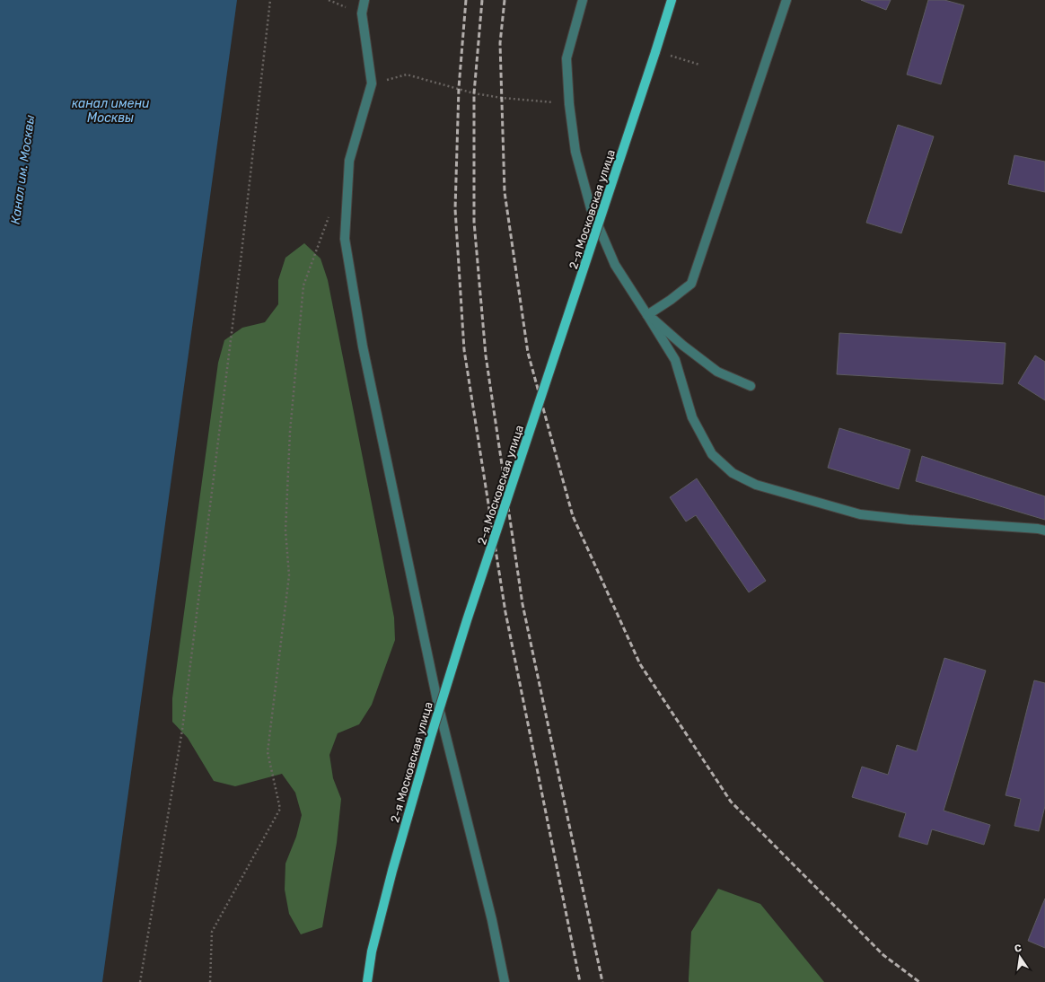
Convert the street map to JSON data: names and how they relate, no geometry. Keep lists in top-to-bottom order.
{
  "streets": {
    "main road": ["2-я Московская улица"]
  },
  "water": ["канал имени Москвы", "Канал им. Москвы"],
  "north": "top"
}
